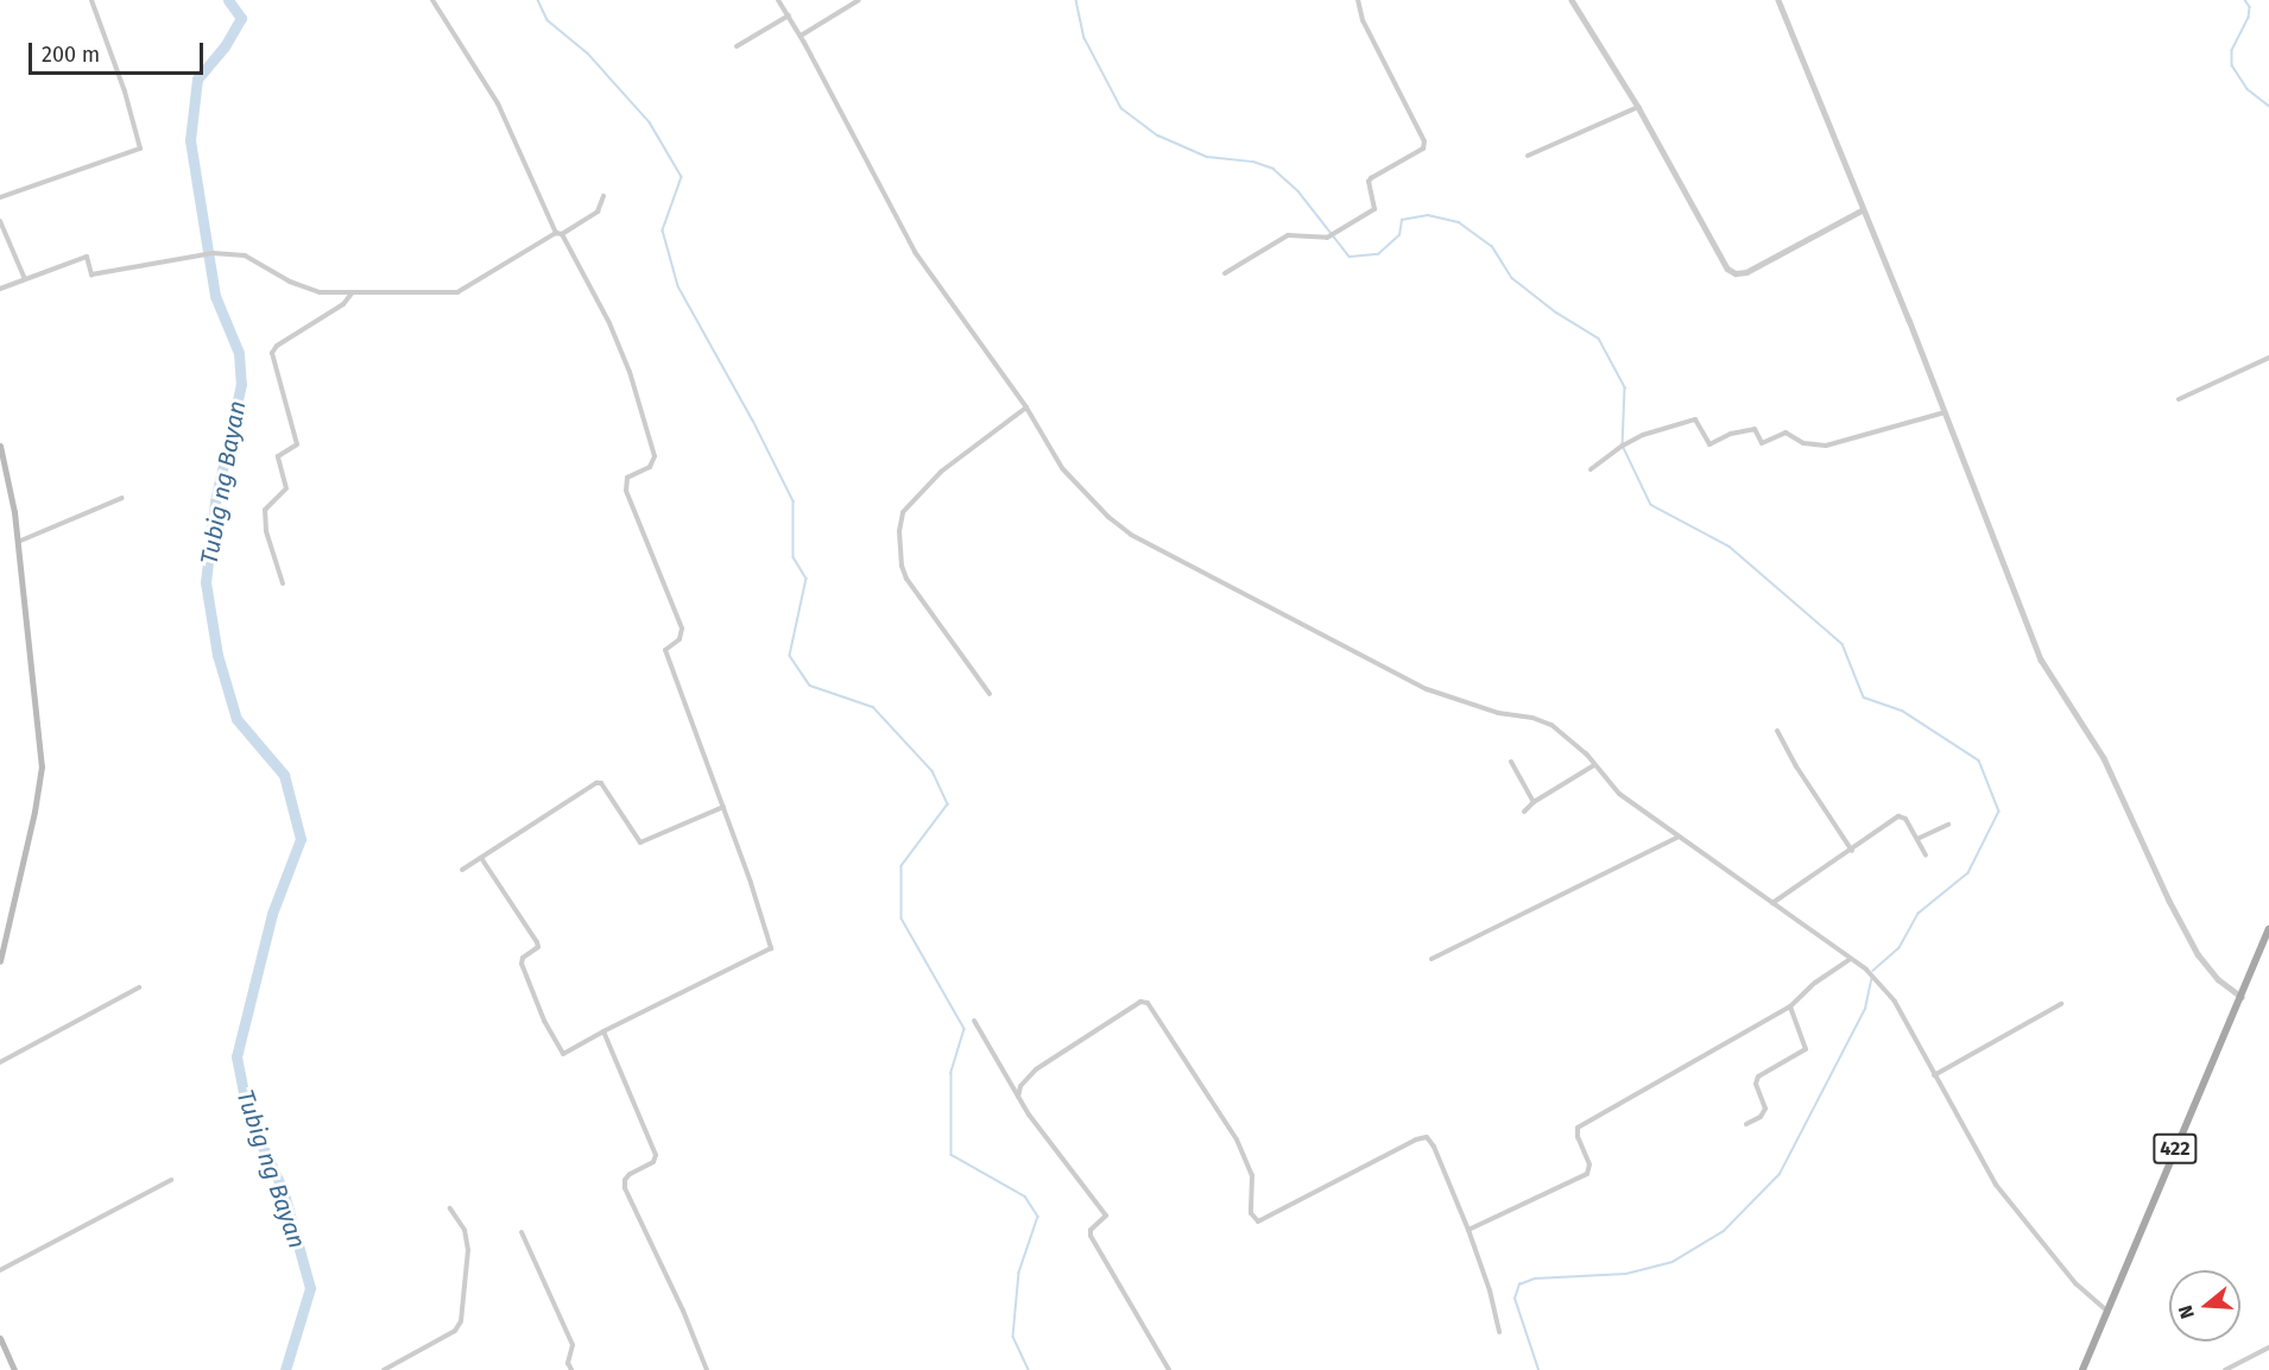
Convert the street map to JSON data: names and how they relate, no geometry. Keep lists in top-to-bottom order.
{
  "streets": {
    "main road": ["422"]
  },
  "water": ["Tubig ng Bayan"],
  "scale_bar": "200 m",
  "north": "left"
}
